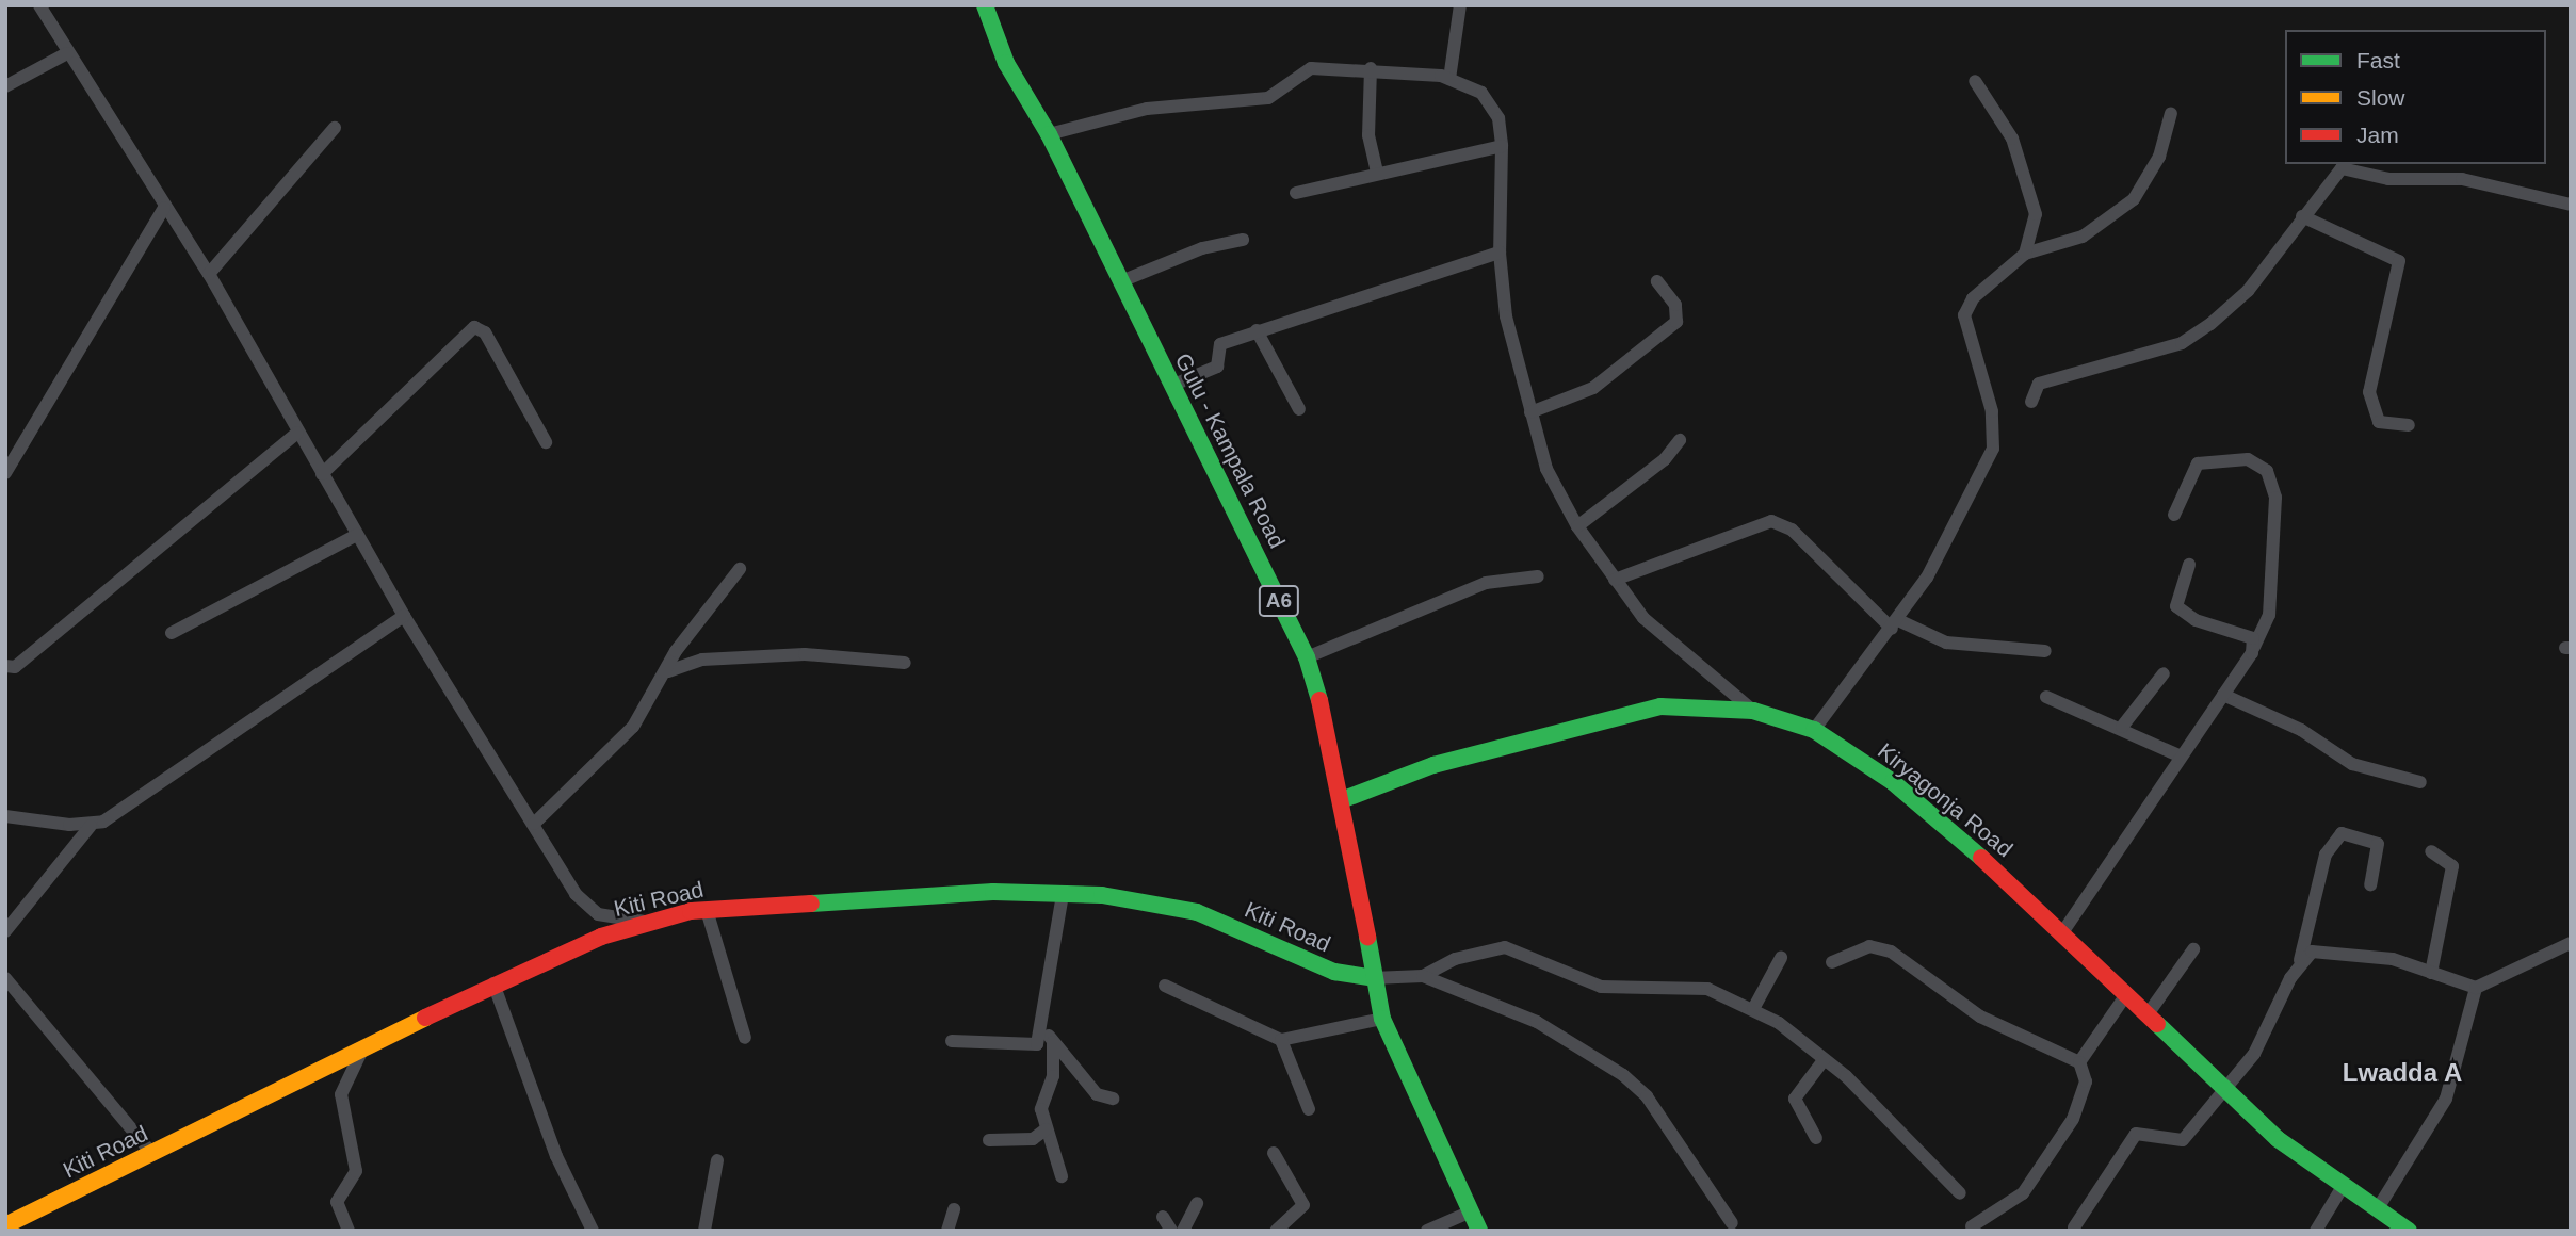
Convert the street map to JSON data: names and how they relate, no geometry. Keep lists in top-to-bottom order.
{
  "streets": {
    "street": [
      "Gulu - Kampala Road",
      "A6",
      "Kiryagonja Road",
      "Kiti Road"
    ]
  },
  "crossings": [
    ["Gulu - Kampala Road", "Kiryagonja Road"],
    ["Gulu - Kampala Road", "Kiti Road"]
  ],
  "districts": ["Lwadda A"],
  "legend": ["Fast", "Slow", "Jam"]
}
